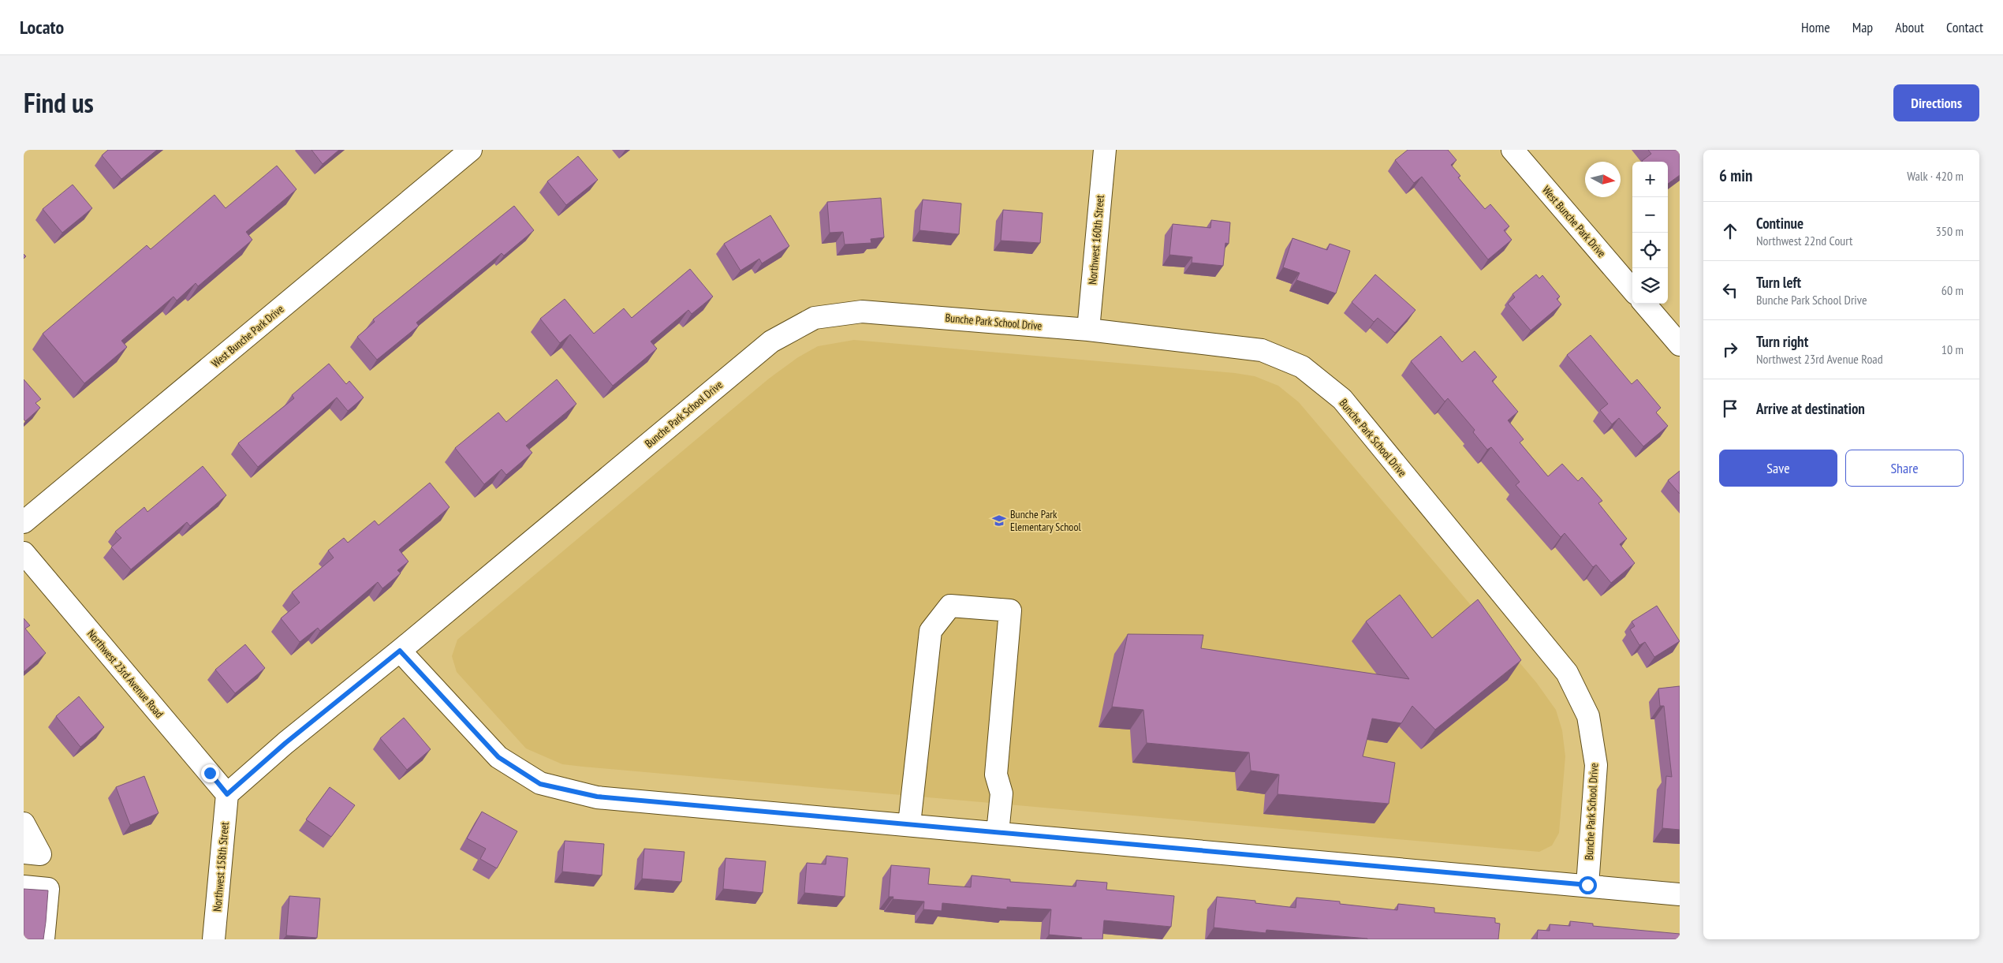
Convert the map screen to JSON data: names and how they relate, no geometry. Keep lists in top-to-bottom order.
{
  "streets": {
    "street": [
      "West Bunche Park Drive",
      "Northwest 160th Street",
      "Bunche Park School Drive",
      "Northwest 23rd Avenue Road",
      "Northwest 158th Street"
    ]
  },
  "crossings": [
    ["Northwest 160th Street", "Bunche Park School Drive"],
    ["Bunche Park School Drive", "Northwest 23rd Avenue Road"],
    ["Bunche Park School Drive", "Northwest 158th Street"],
    ["Northwest 23rd Avenue Road", "Northwest 158th Street"]
  ],
  "places": {
    "school or university": ["Bunche Park Elementary School"]
  },
  "north": "right",
  "page": {
    "header": "Locato",
    "nav": [
      "Home",
      "Map",
      "About",
      "Contact"
    ],
    "title": "Find us",
    "buttons": [
      "Directions",
      ["Save", "Share"]
    ],
    "heading": ["6 min", "Walk · 420 m"],
    "map_buttons": ["+", "−"],
    "list": [
      ["Continue", "Northwest 22nd Court", "350 m"],
      ["Turn left", "Bunche Park School Drive", "60 m"],
      ["Turn right", "Northwest 23rd Avenue Road", "10 m"],
      "Arrive at destination"
    ]
  }
}
